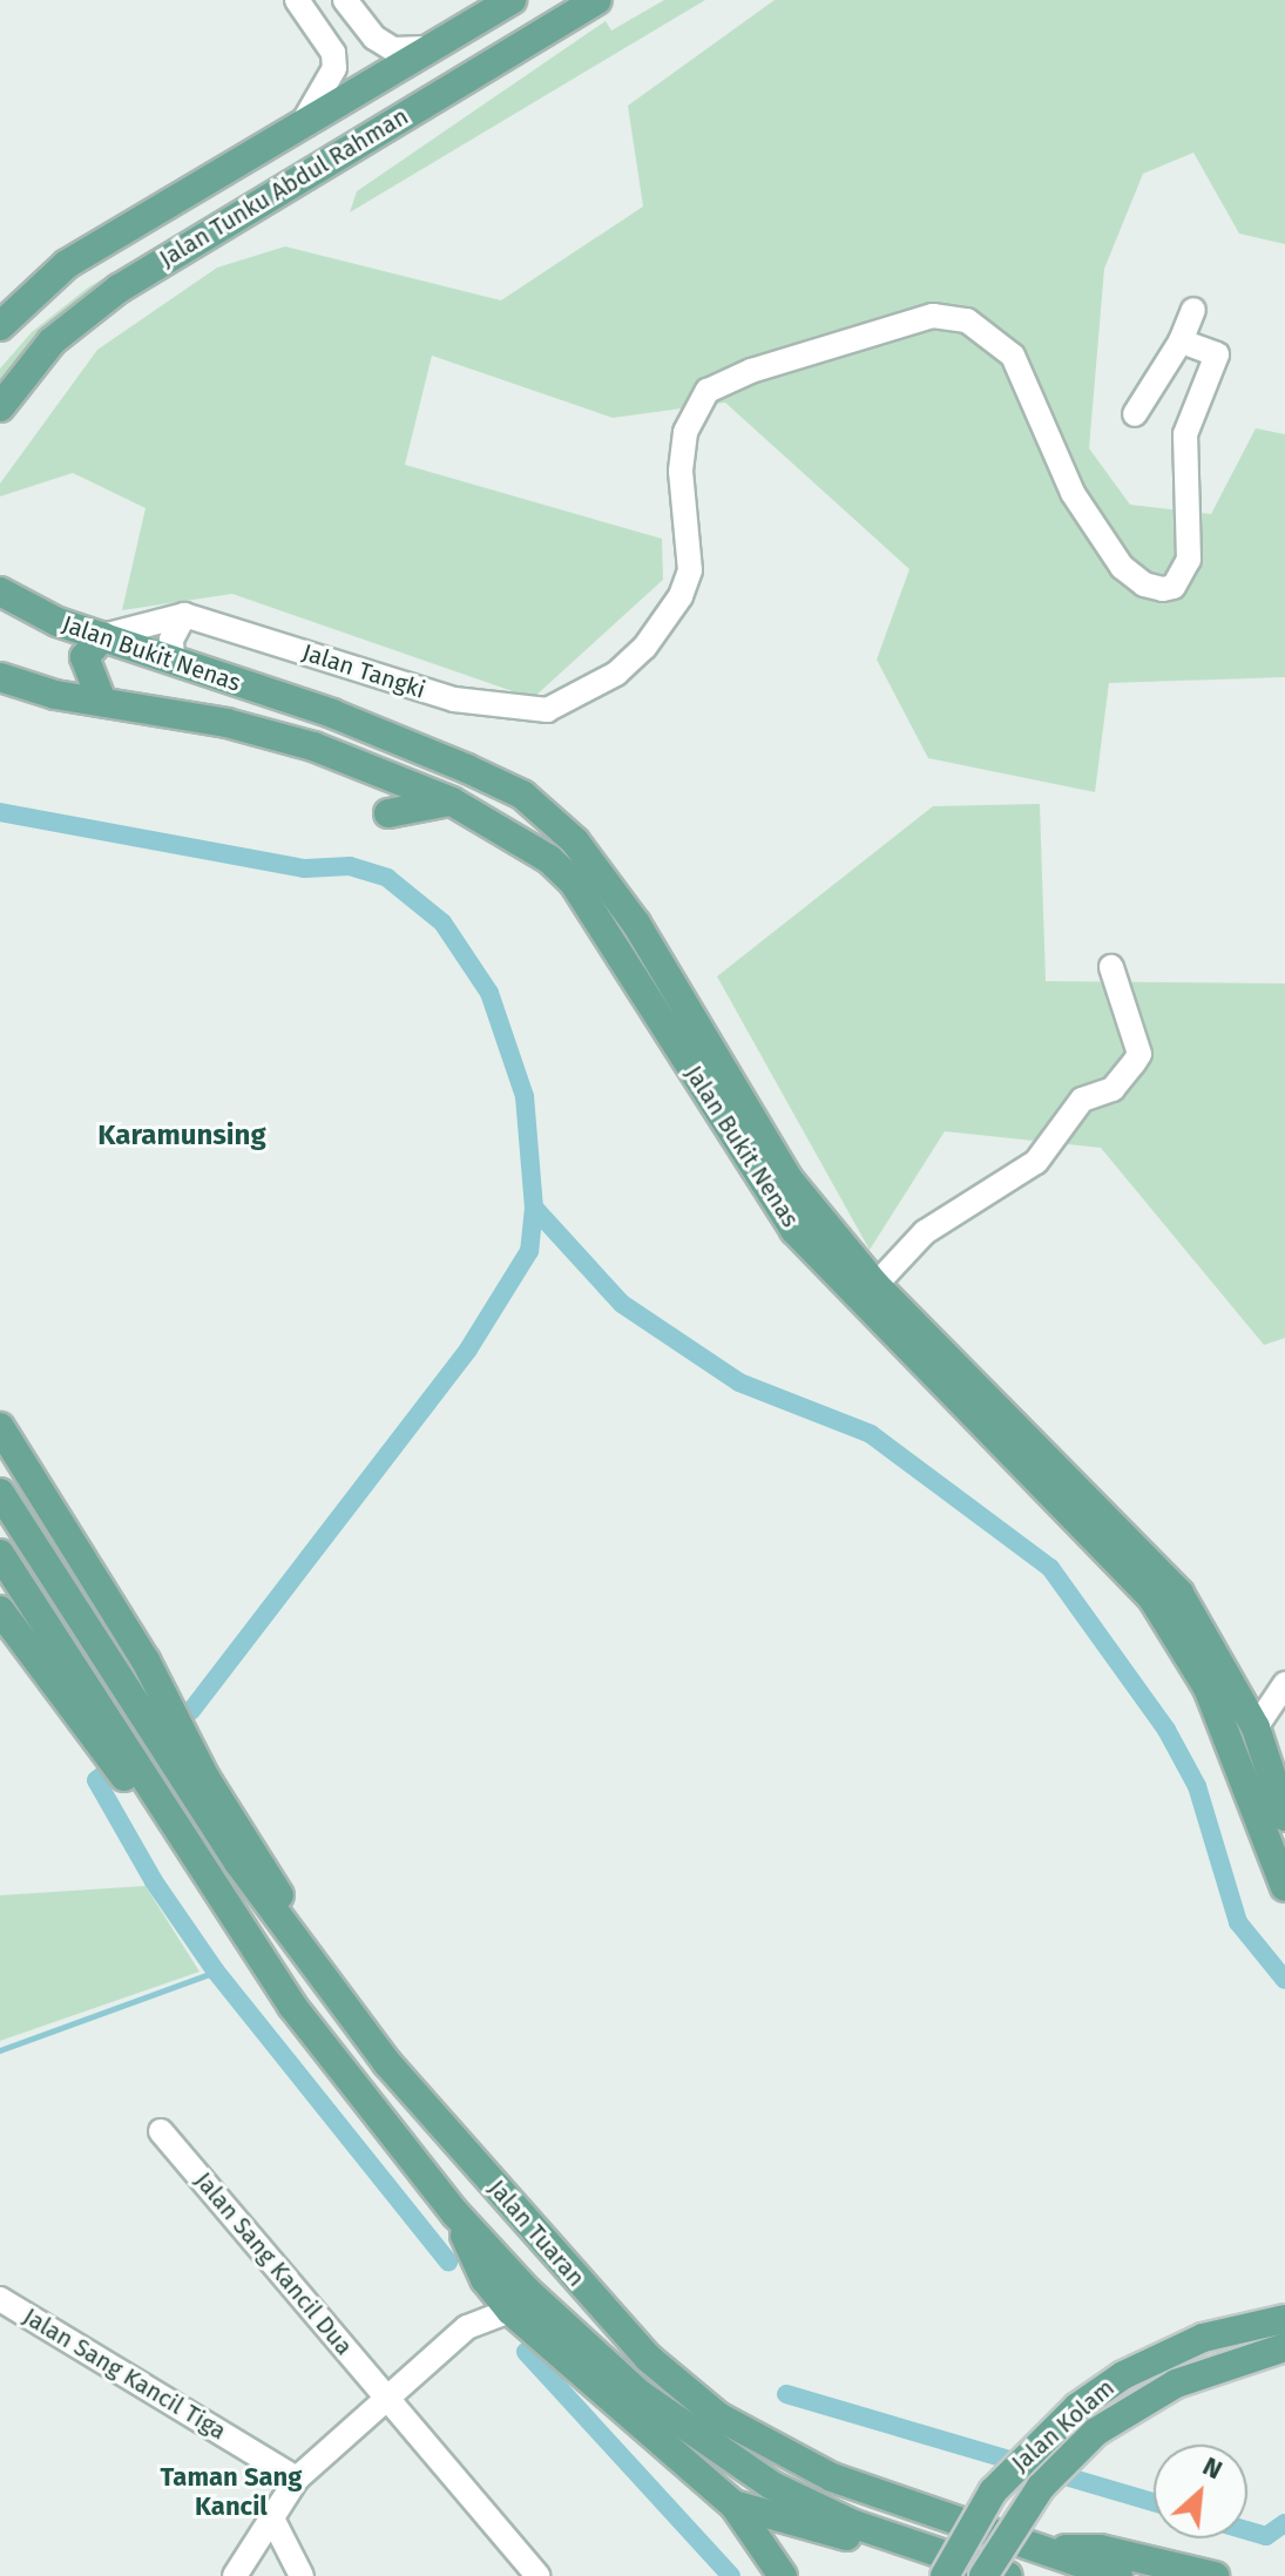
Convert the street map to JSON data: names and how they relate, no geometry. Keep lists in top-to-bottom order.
{
  "streets": {
    "main road": [
      "Jalan Tunku Abdul Rahman",
      "Jalan Bukit Nenas",
      "Jalan Tuaran",
      "Jalan Kolam"
    ],
    "street": ["Jalan Tangki", "Jalan Sang Kancil Dua", "Jalan Sang Kancil Tiga"]
  },
  "districts": ["Karamunsing", "Taman Sang Kancil"],
  "north": "top right"
}
